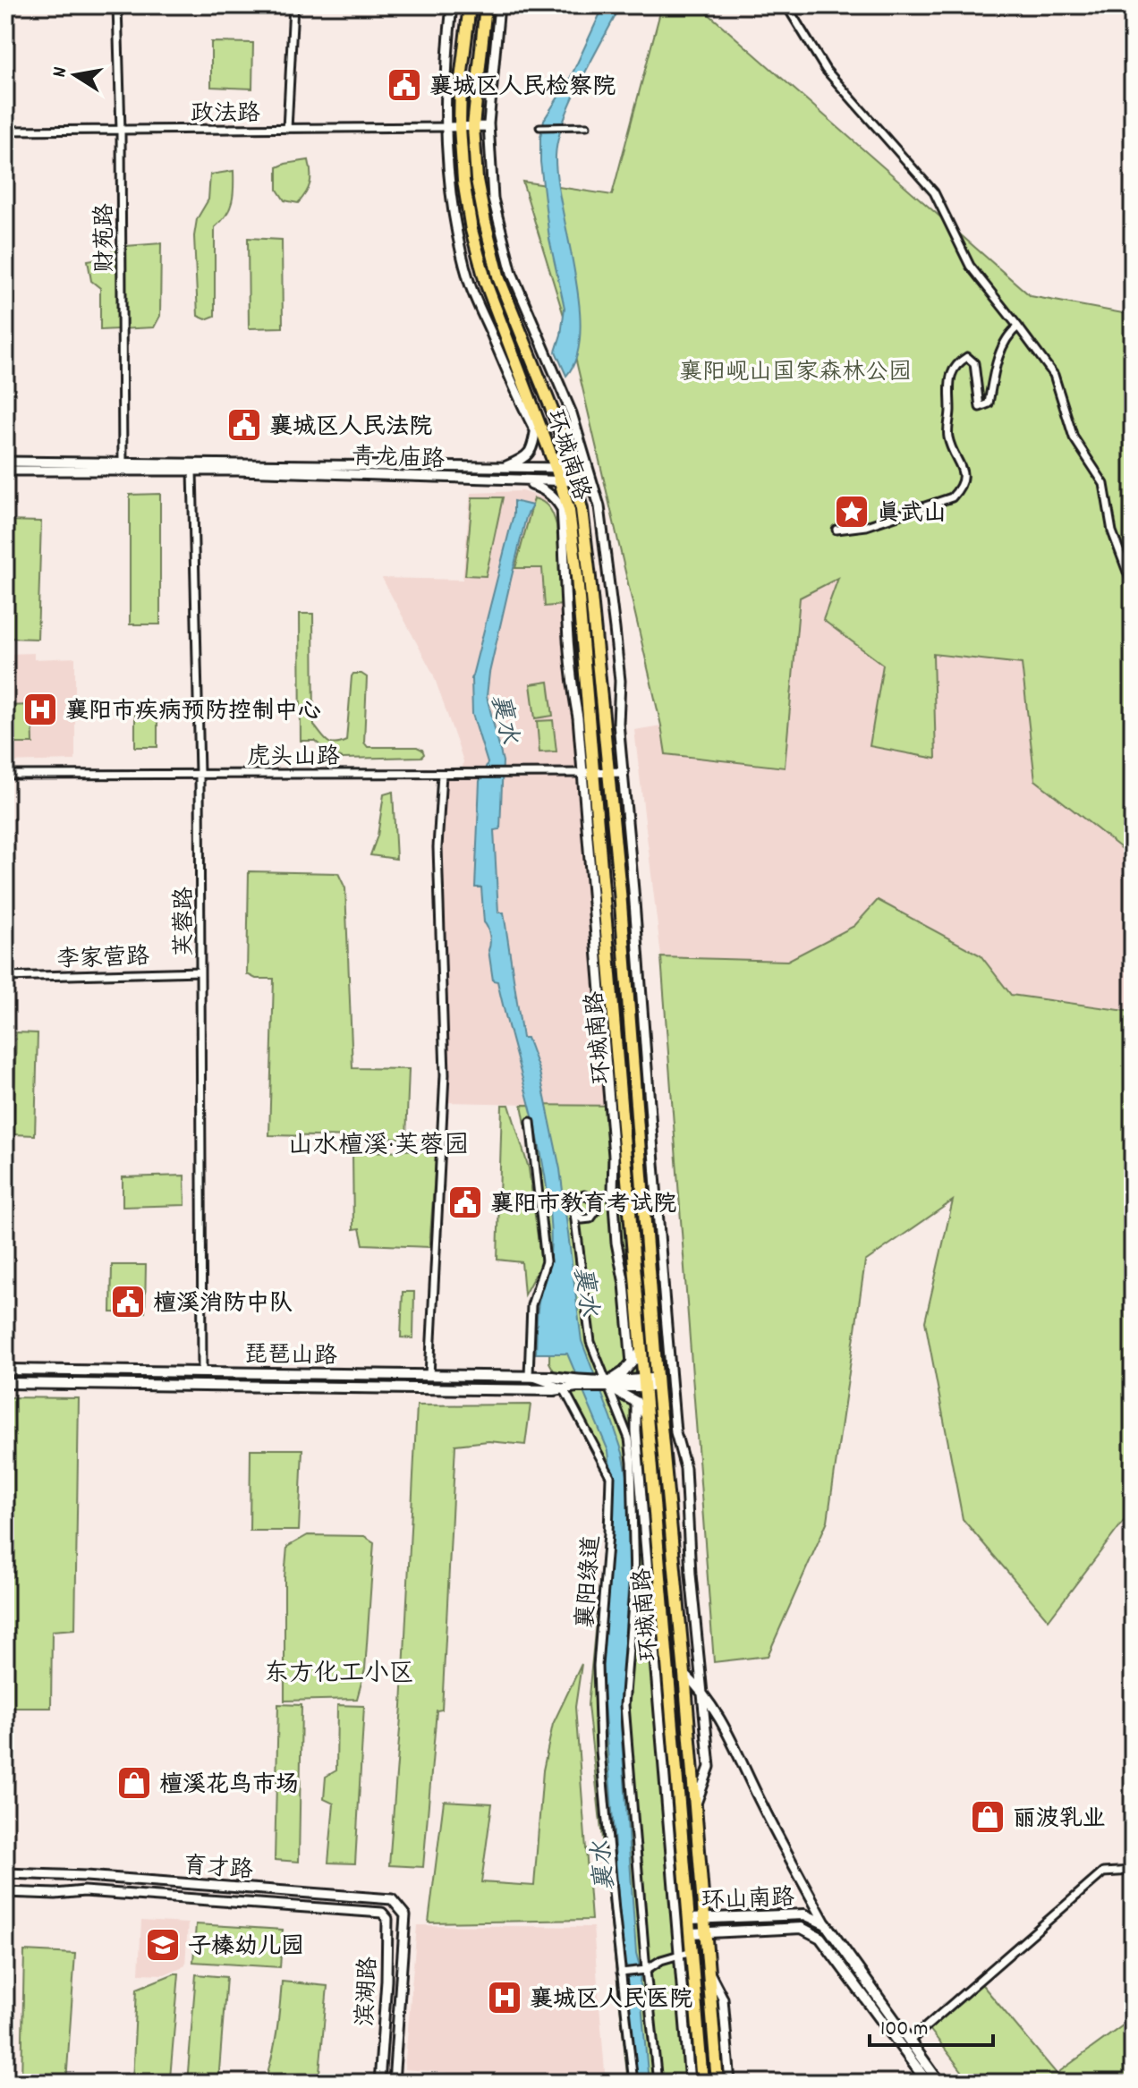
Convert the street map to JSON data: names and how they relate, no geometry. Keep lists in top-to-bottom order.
{
  "streets": {
    "highway": ["环城南路"],
    "main road": ["琵琶山路", "环山南路"],
    "street": [
      "政法路",
      "财苑路",
      "青龙庙路",
      "虎头山路",
      "芙蓉路",
      "李家营路",
      "襄阳绿道",
      "育才路",
      "滨湖路"
    ]
  },
  "crossings": [
    ["政法路", "财苑路"],
    ["财苑路", "青龙庙路"],
    ["环城南路", "青龙庙路"],
    ["环城南路", "虎头山路"],
    ["环城南路", "环山南路"],
    ["青龙庙路", "芙蓉路"],
    ["虎头山路", "芙蓉路"],
    ["芙蓉路", "李家营路"],
    ["芙蓉路", "琵琶山路"],
    ["琵琶山路", "襄阳绿道"],
    ["育才路", "滨湖路"]
  ],
  "districts": ["山水檀溪·芙蓉园", "东方化工小区"],
  "water": ["襄水"],
  "parks": ["襄阳岘山国家森林公园"],
  "places": {
    "public building": [
      "襄城区人民检察院",
      "襄城区人民法院",
      "襄阳市教育考试院",
      "檀溪消防中队"
    ],
    "place": ["真武山"],
    "hospital": ["襄阳市疾病预防控制中心", "襄城区人民医院"],
    "shop": ["檀溪花鸟市场", "丽波乳业"],
    "school or university": ["子榛幼儿园"]
  },
  "scale_bar": "100 m",
  "north": "left"
}
